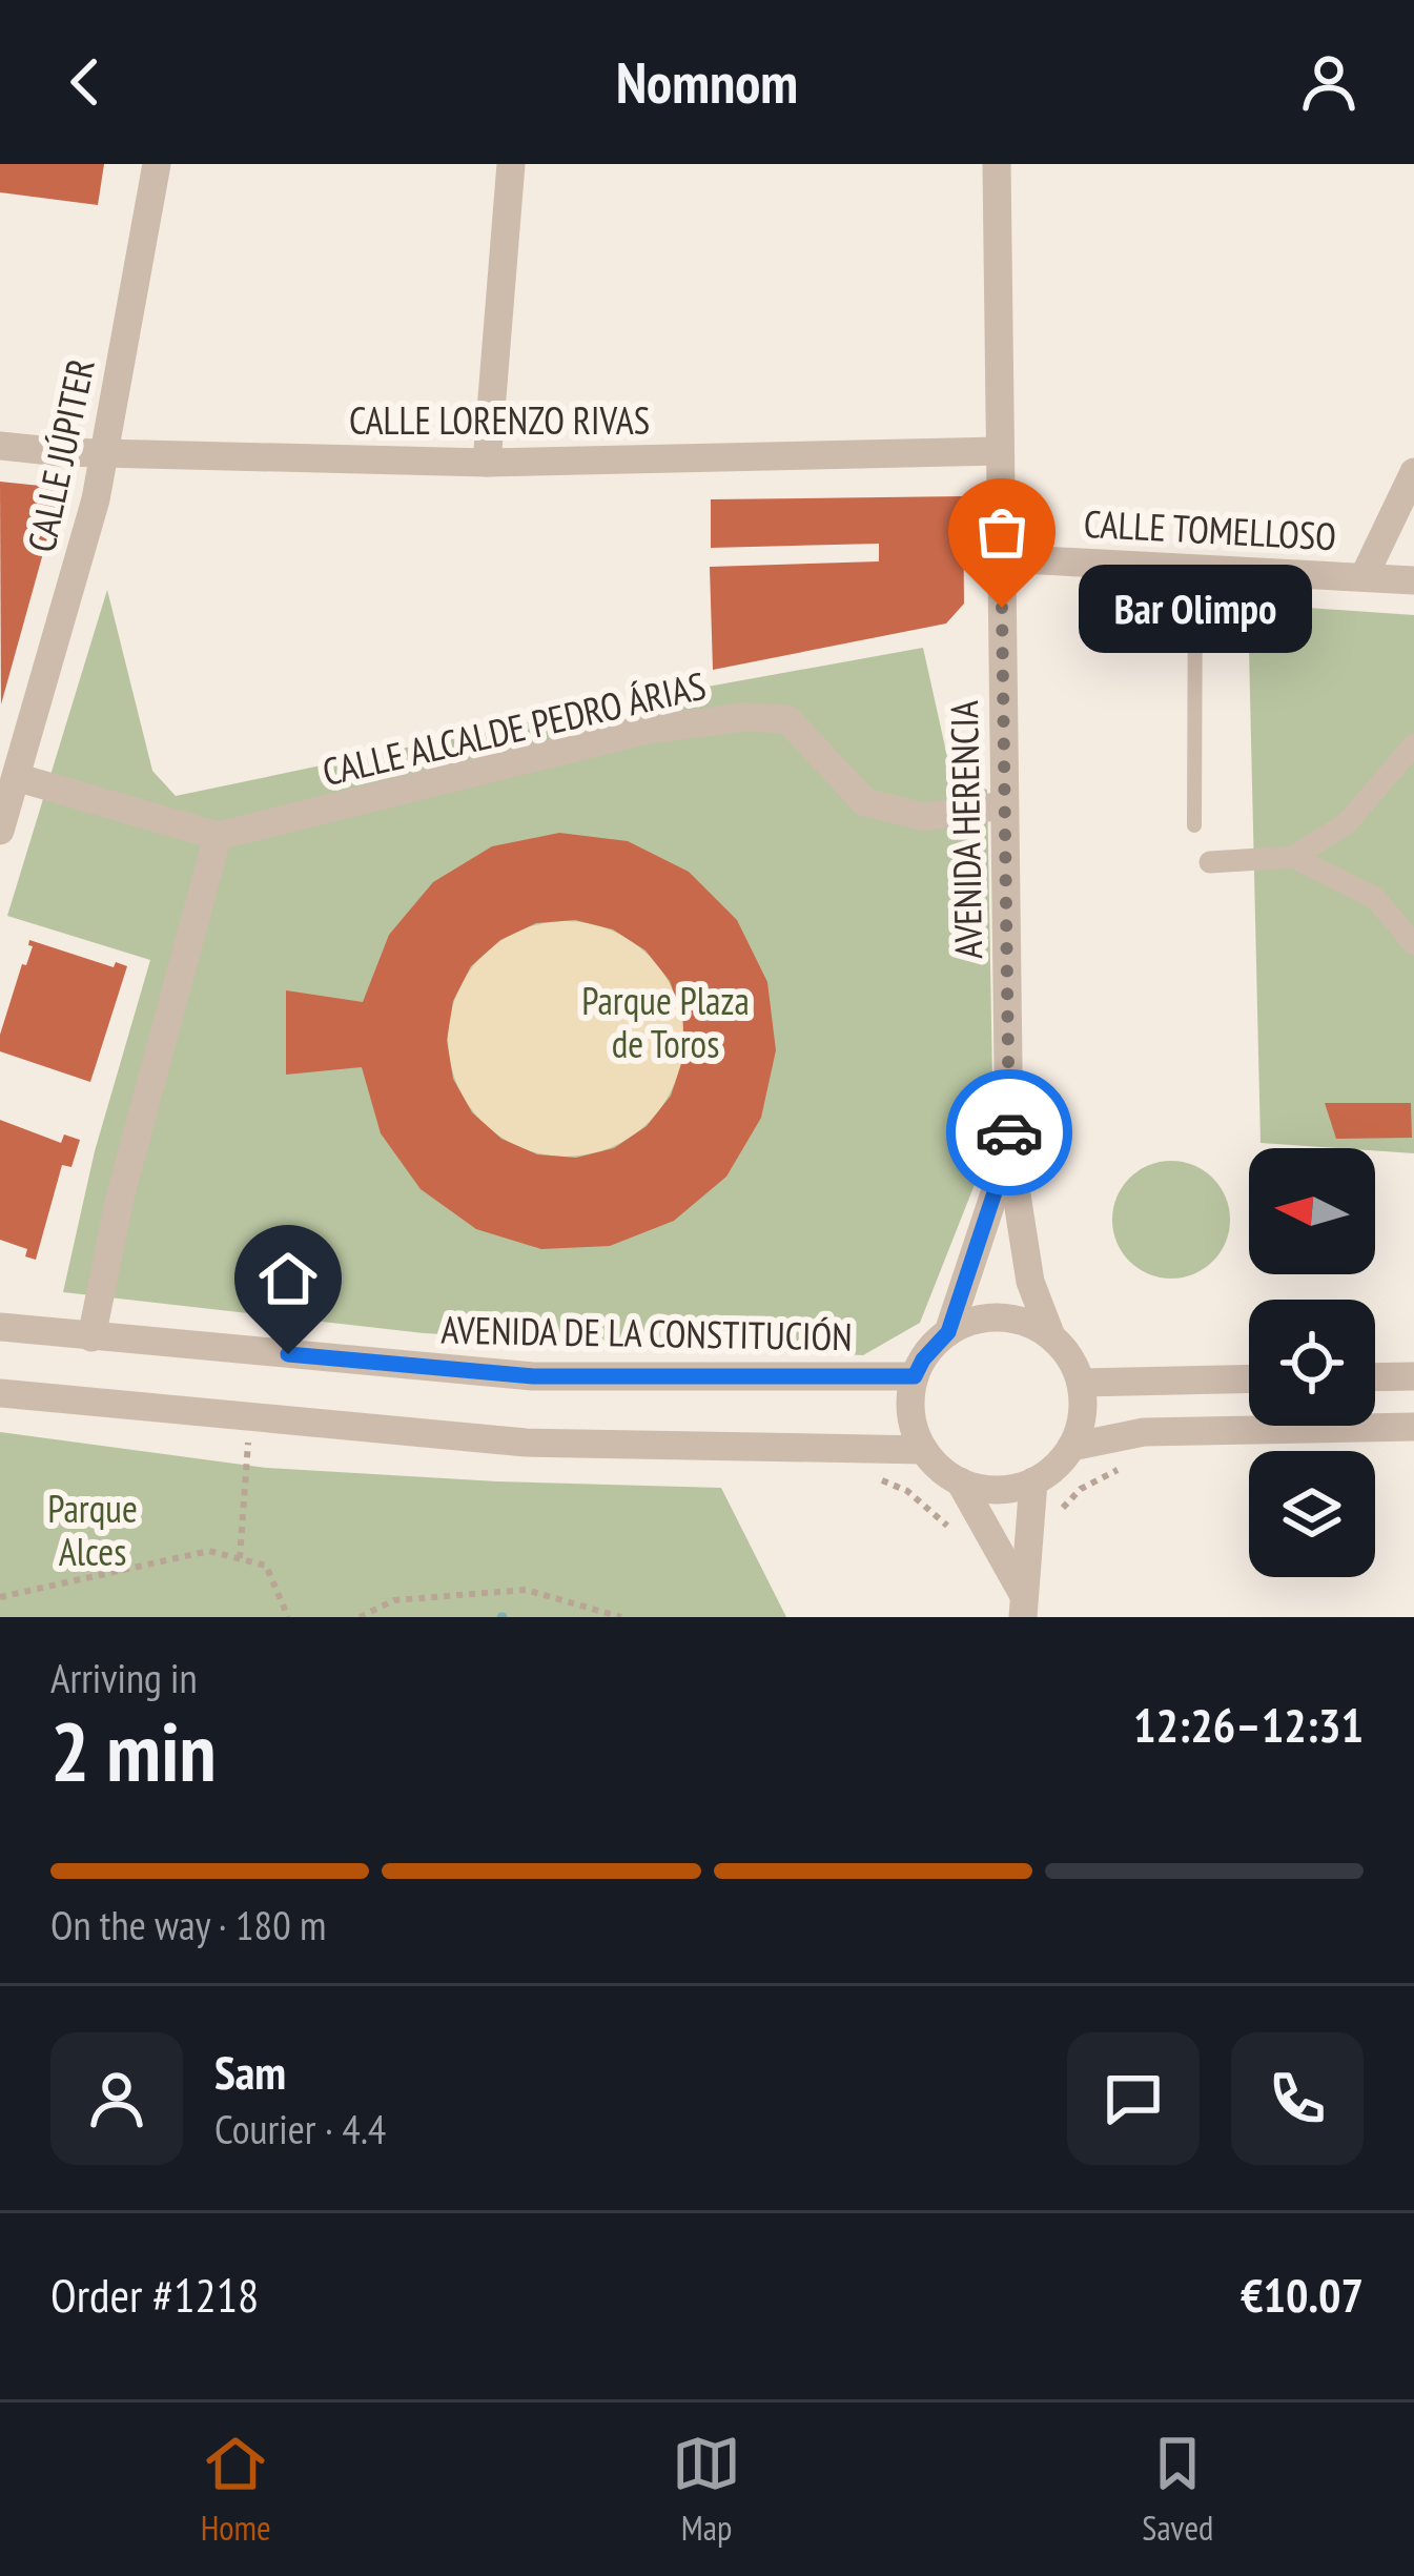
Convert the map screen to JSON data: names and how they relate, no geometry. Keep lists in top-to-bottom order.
{
  "streets": {
    "street": [
      "CALLE LORENZO RIVAS",
      "CALLE JÚPITER",
      "CALLE TOMELLOSO",
      "CALLE ALCALDE PEDRO ÁRIAS",
      "AVENIDA HERENCIA",
      "AVENIDA DE LA CONSTITUCIÓN"
    ]
  },
  "crossings": [
    ["CALLE LORENZO RIVAS", "CALLE JÚPITER"],
    ["CALLE LORENZO RIVAS", "AVENIDA HERENCIA"],
    ["CALLE TOMELLOSO", "AVENIDA HERENCIA"],
    ["CALLE ALCALDE PEDRO ÁRIAS", "AVENIDA HERENCIA"],
    ["AVENIDA HERENCIA", "AVENIDA DE LA CONSTITUCIÓN"]
  ],
  "parks": ["Parque Plaza de Toros", "Parque Alces"],
  "places": ["Bar Olimpo"],
  "north": "left",
  "page": {
    "header": "Nomnom",
    "bubble": "Bar Olimpo",
    "heading": ["2 min", "Arriving in", "12:26–12:31"],
    "panel": [
      "Sam",
      "Courier · 4.4",
      "Order #1218",
      "€10.07"
    ],
    "bar": "On the way · 180 m",
    "tabs": ["Home", "Map", "Saved"]
  }
}
